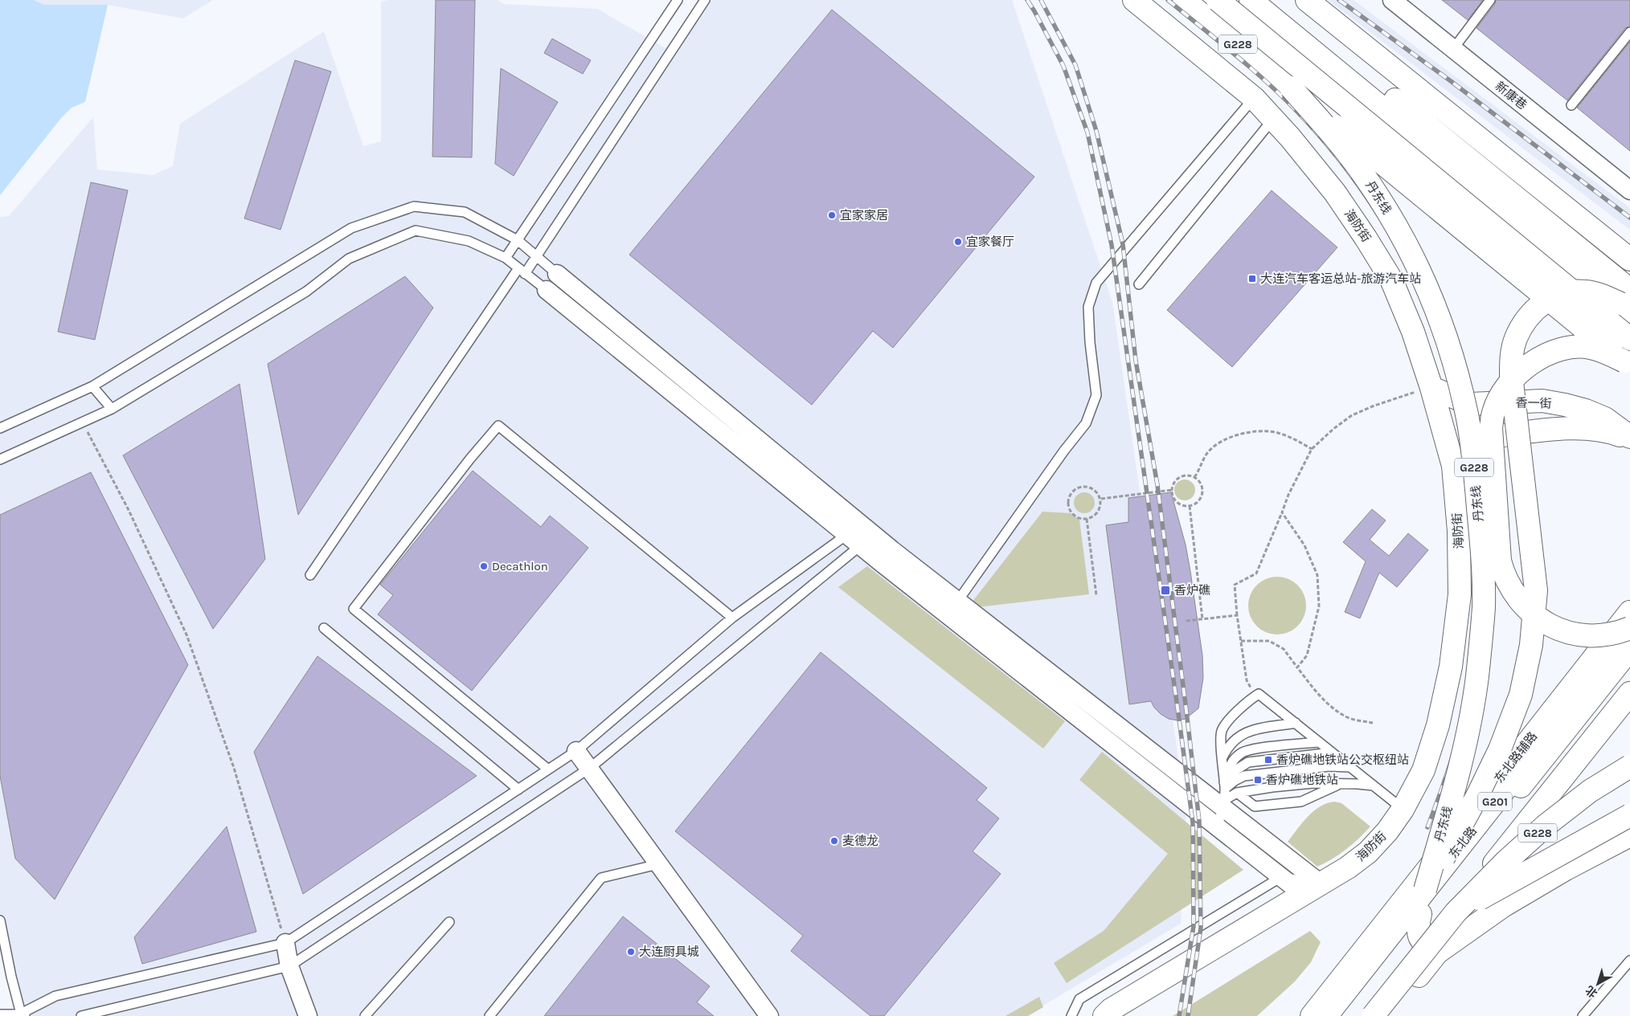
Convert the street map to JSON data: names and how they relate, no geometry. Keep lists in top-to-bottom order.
{
  "streets": {
    "main road": [
      "G228",
      "丹东线",
      "海防街",
      "香一街",
      "东北路辅路",
      "G201",
      "东北路"
    ],
    "street": ["新康巷"]
  },
  "crossings": [
    ["G228", "丹东线"],
    ["丹东线", "东北路"],
    ["海防街", "香一街"]
  ],
  "places": {
    "other": [
      "宜家家居",
      "宜家餐厅",
      "Decathlon",
      "麦德龙",
      "大连厨具城"
    ],
    "transit": [
      "大连汽车客运总站-旅游汽车站",
      "香炉礁",
      "香炉礁地铁站公交枢纽站",
      "香炉礁地铁站"
    ]
  },
  "north": "bottom left"
}
